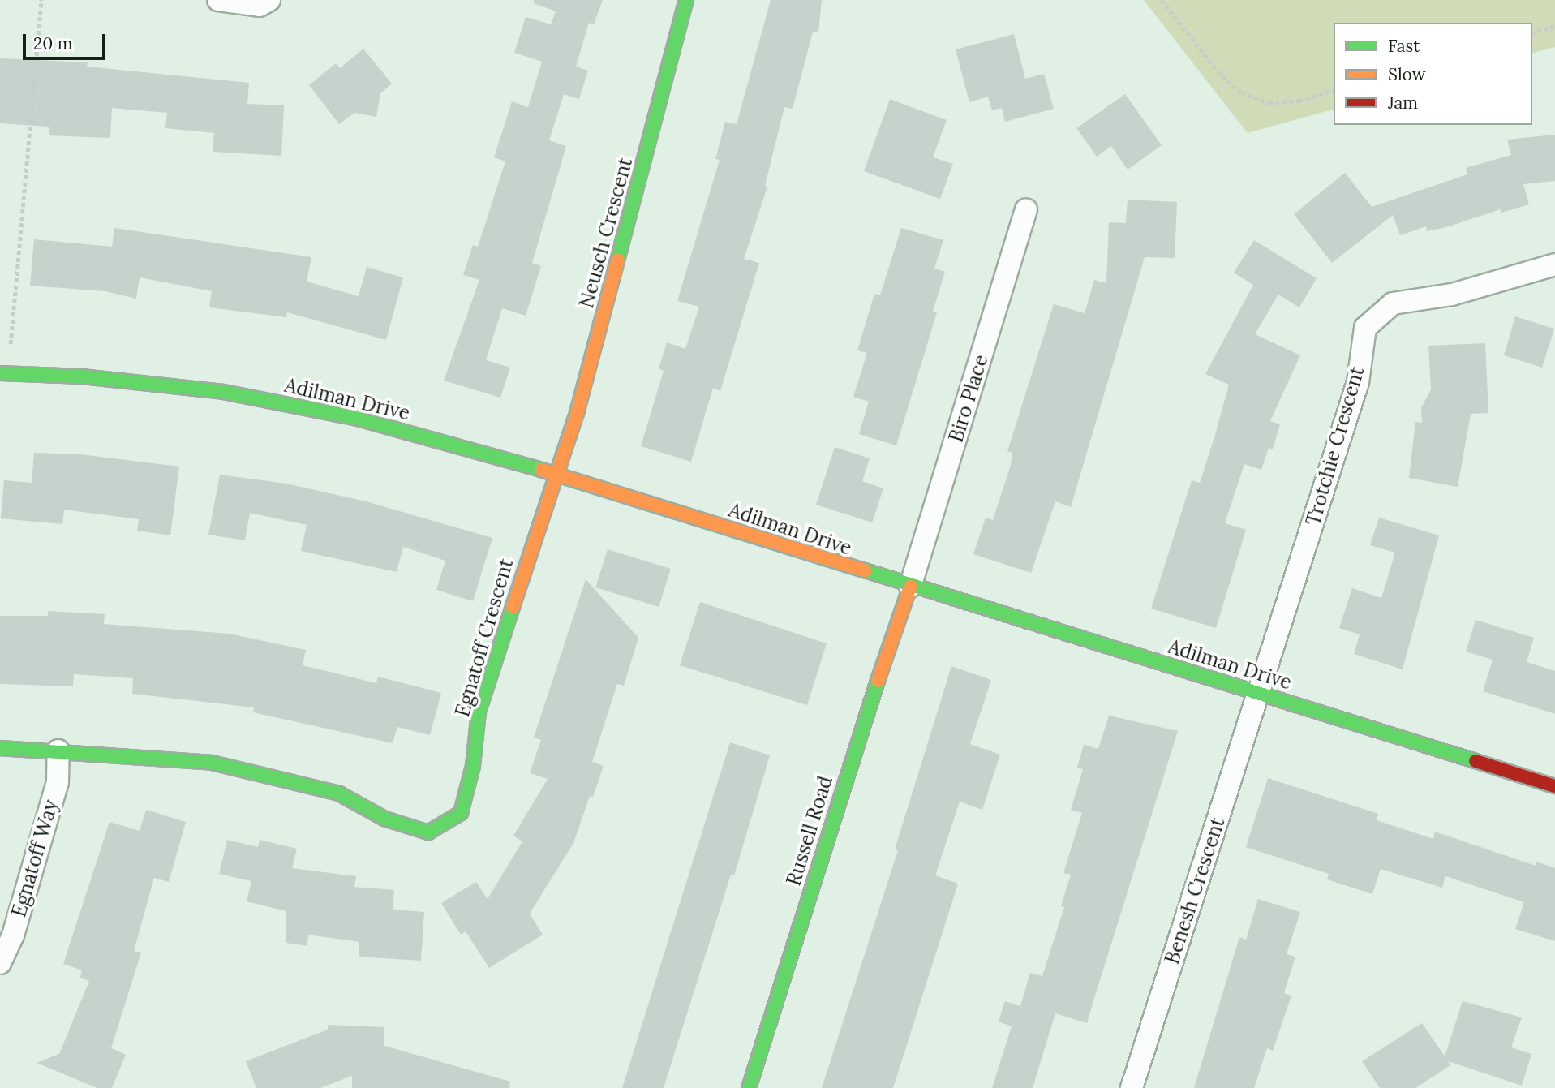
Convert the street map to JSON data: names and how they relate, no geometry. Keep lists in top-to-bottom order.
{
  "streets": {
    "street": [
      "Neusch Crescent",
      "Biro Place",
      "Adilman Drive",
      "Trotchie Crescent",
      "Egnatoff Crescent",
      "Russell Road",
      "Egnatoff Way",
      "Benesh Crescent"
    ]
  },
  "crossings": [
    ["Neusch Crescent", "Adilman Drive"],
    ["Neusch Crescent", "Egnatoff Crescent"],
    ["Biro Place", "Adilman Drive"],
    ["Biro Place", "Russell Road"],
    ["Adilman Drive", "Trotchie Crescent"],
    ["Adilman Drive", "Egnatoff Crescent"],
    ["Adilman Drive", "Russell Road"],
    ["Adilman Drive", "Benesh Crescent"],
    ["Trotchie Crescent", "Benesh Crescent"],
    ["Egnatoff Crescent", "Egnatoff Way"]
  ],
  "legend": ["Fast", "Slow", "Jam"],
  "scale_bar": "20 m"
}
